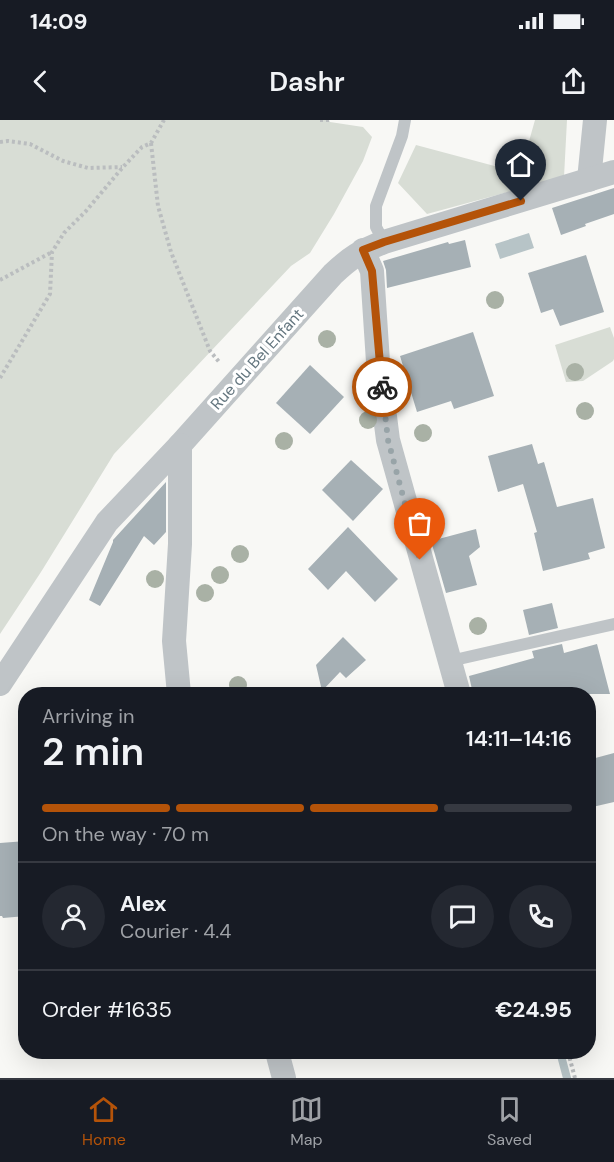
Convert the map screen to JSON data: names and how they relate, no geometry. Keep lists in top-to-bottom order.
{
  "streets": {
    "street": ["Rue du Bel Enfant"]
  },
  "page": {
    "status": "14:09",
    "header": "Dashr",
    "heading": ["2 min", "Arriving in", "14:11–14:16"],
    "panel": [
      "Alex",
      "Courier · 4.4",
      "Order #1635",
      "€24.95"
    ],
    "bar": "On the way · 70 m",
    "tabs": ["Home", "Map", "Saved"]
  }
}
